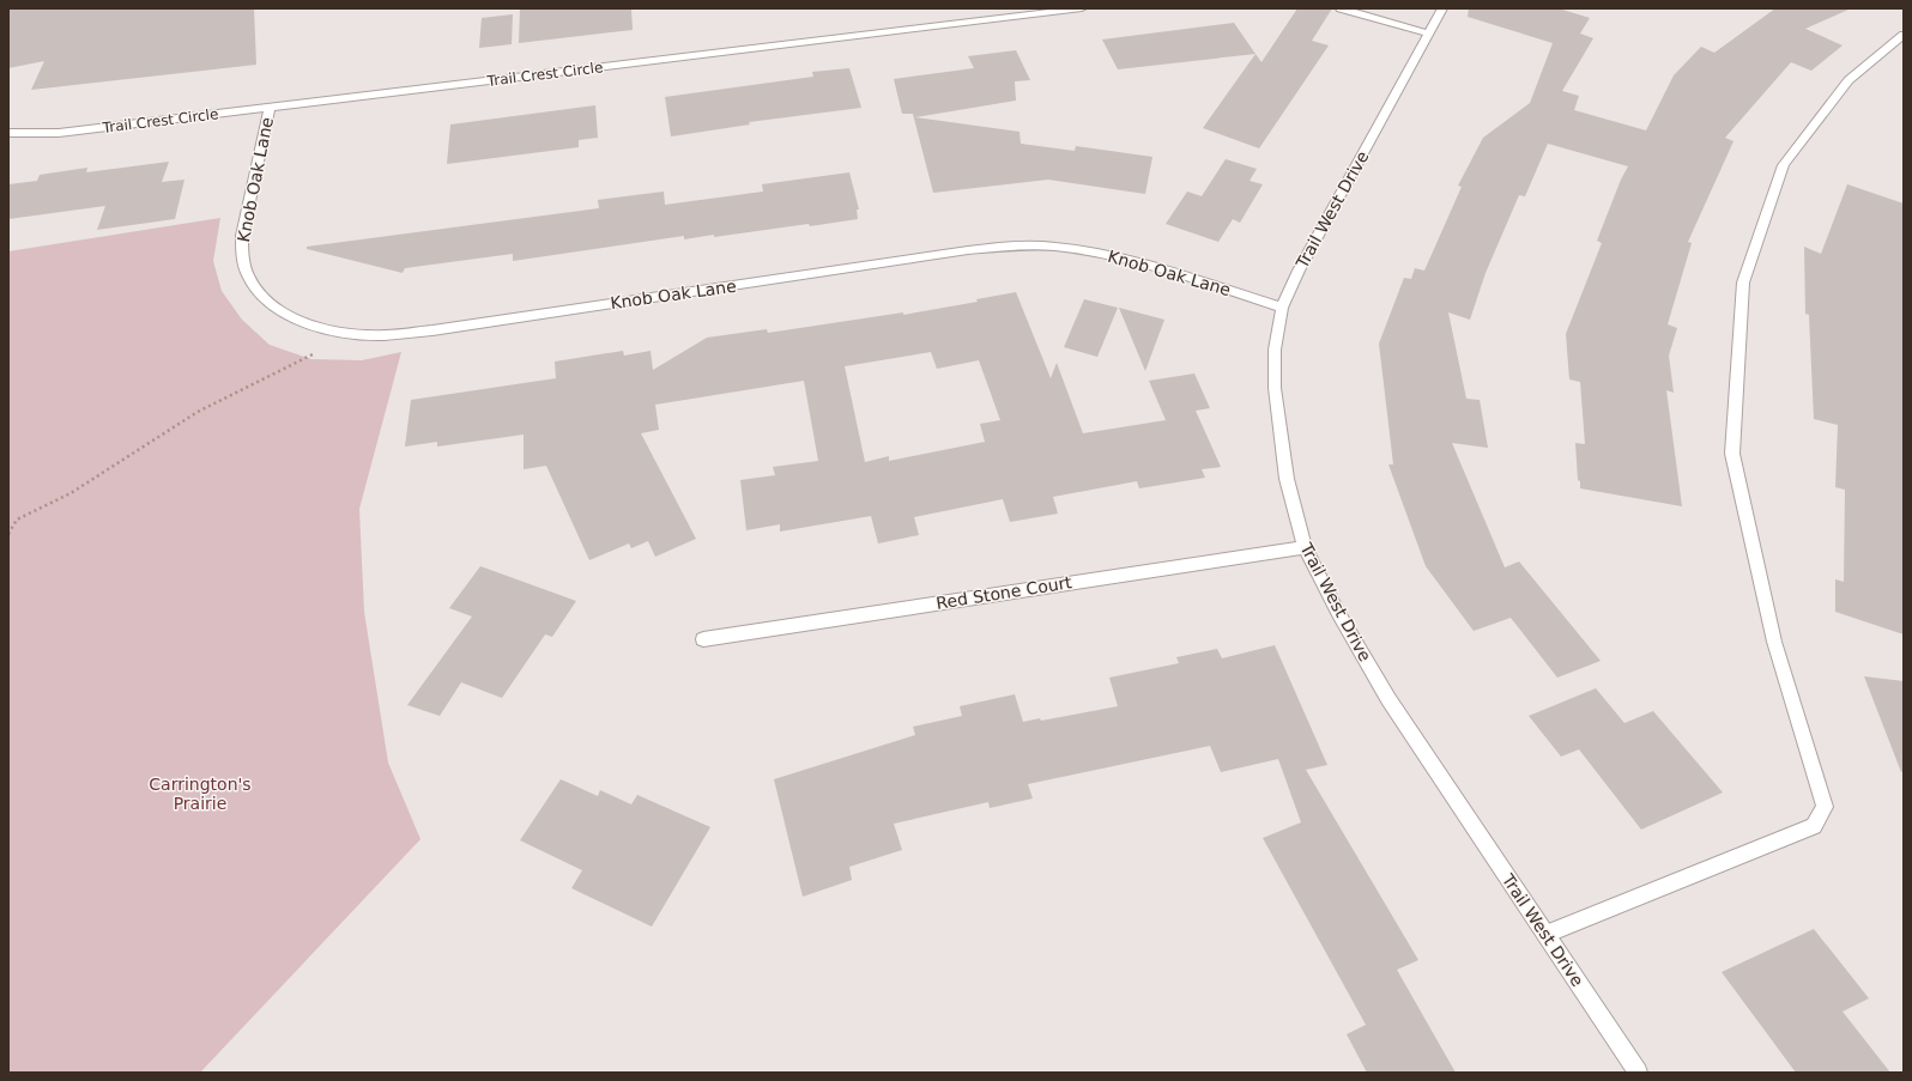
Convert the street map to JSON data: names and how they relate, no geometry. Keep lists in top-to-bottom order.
{
  "streets": {
    "street": [
      "Trail Crest Circle",
      "Knob Oak Lane",
      "Trail West Drive",
      "Red Stone Court"
    ]
  },
  "crossings": [
    ["Trail Crest Circle", "Knob Oak Lane"],
    ["Knob Oak Lane", "Trail West Drive"],
    ["Trail West Drive", "Red Stone Court"]
  ],
  "parks": ["Carrington's Prairie"]
}
